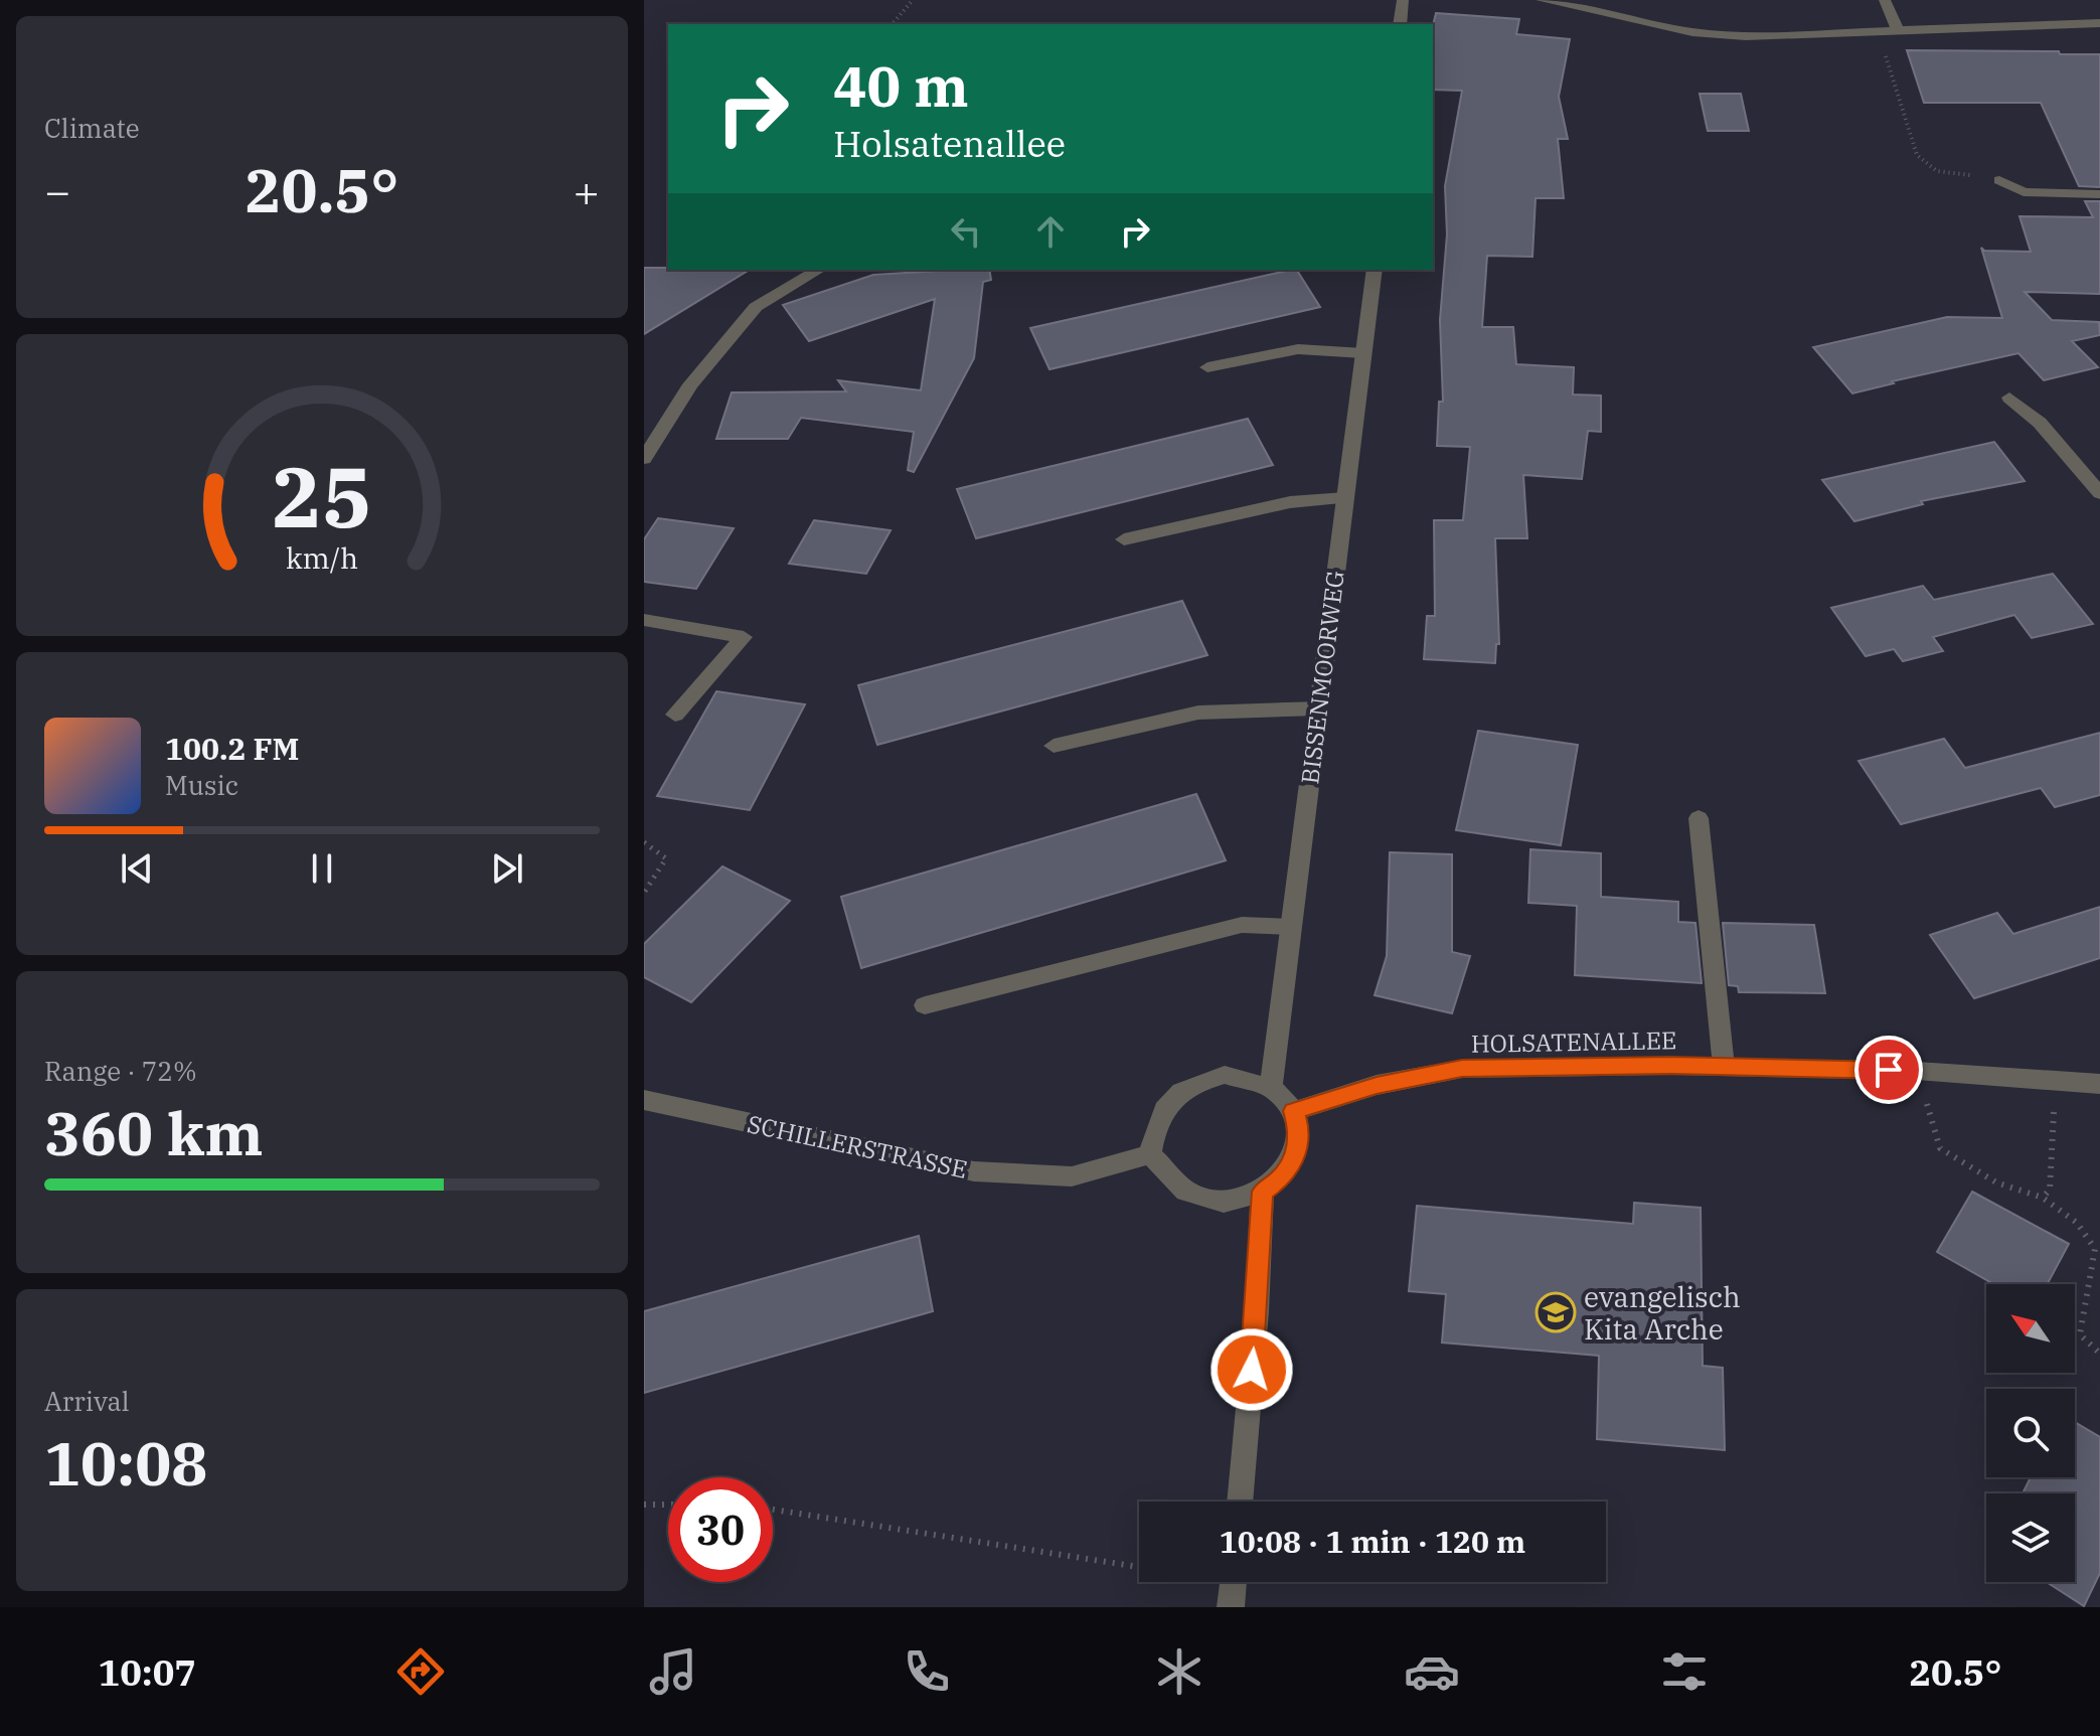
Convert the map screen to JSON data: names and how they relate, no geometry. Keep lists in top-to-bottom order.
{
  "streets": {
    "street": ["BISSENMOORWEG", "HOLSATENALLEE", "SCHILLERSTRASSE"]
  },
  "crossings": [
    ["BISSENMOORWEG", "HOLSATENALLEE"],
    ["BISSENMOORWEG", "SCHILLERSTRASSE"],
    ["HOLSATENALLEE", "SCHILLERSTRASSE"]
  ],
  "places": {
    "school or university": ["evangelisch Kita Arche"]
  },
  "north": "top left",
  "page": {
    "tile": [
      "Climate",
      ["Range · 72%", "360 km"],
      ["Arrival", "10:08"]
    ],
    "turn": ["40 m", "Holsatenallee"],
    "heat": ["−", "20.5°", "+"],
    "song": ["100.2 FM", "Music"],
    "limit": "30",
    "trip": "10:08 · 1 min · 120 m",
    "tabs": ["10:07", "20.5°"],
    "gauge": ["25", "km/h"]
  }
}
